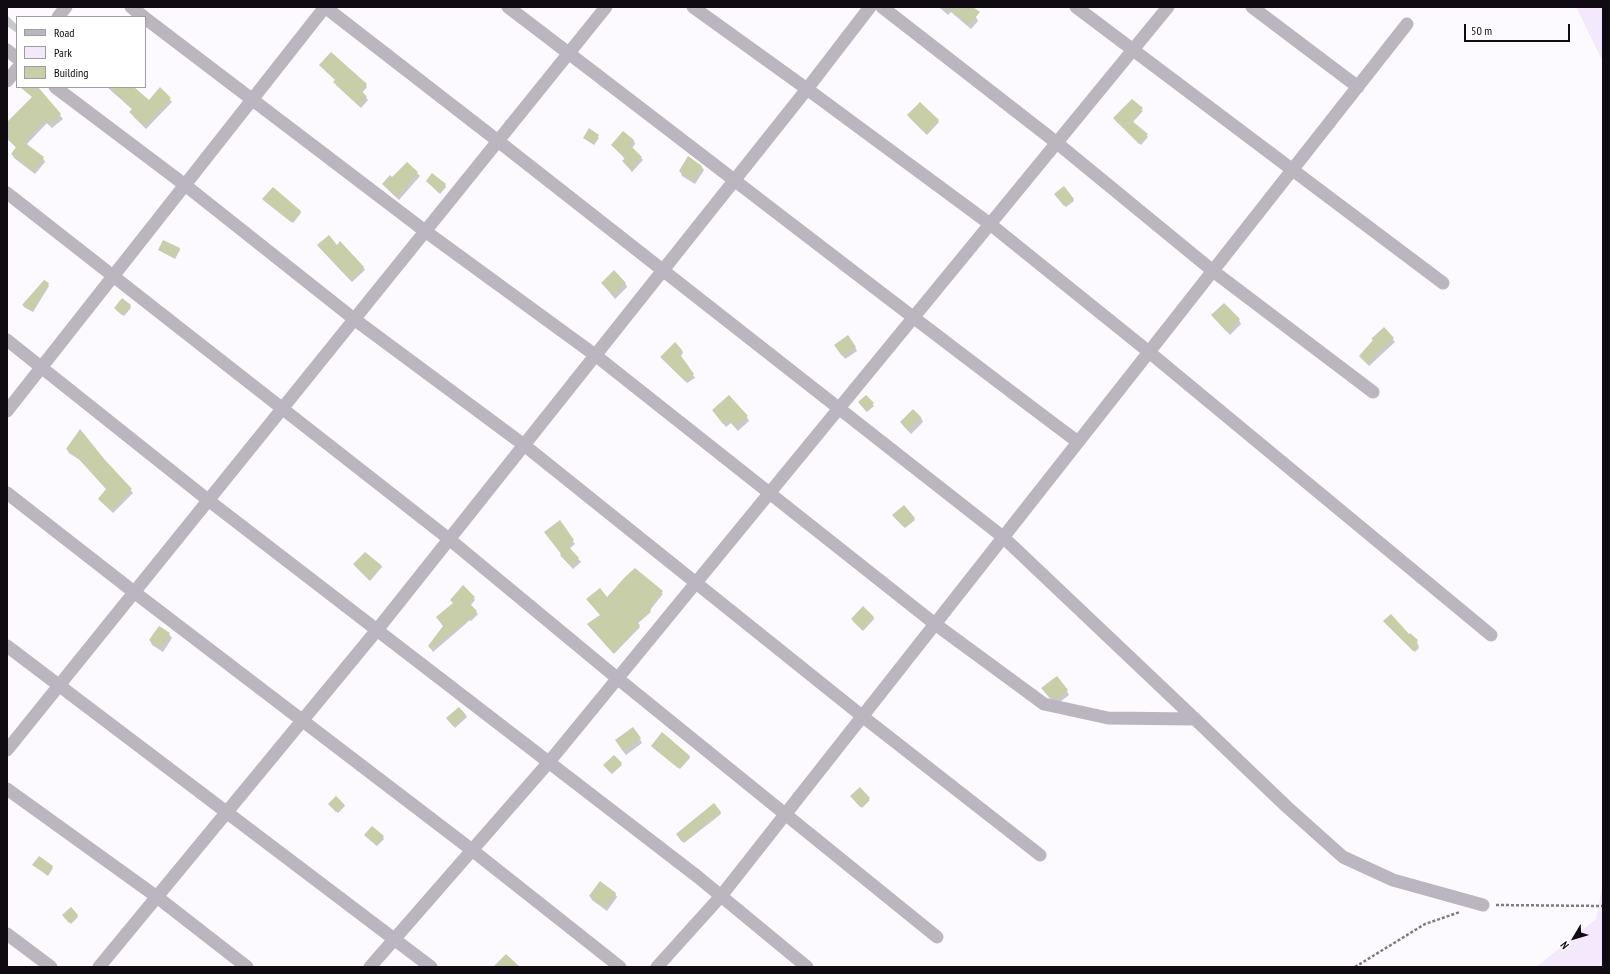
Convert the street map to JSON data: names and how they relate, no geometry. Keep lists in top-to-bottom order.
{
  "legend": ["Road", "Park", "Building"],
  "scale_bar": "50 m",
  "north": "bottom left"
}
